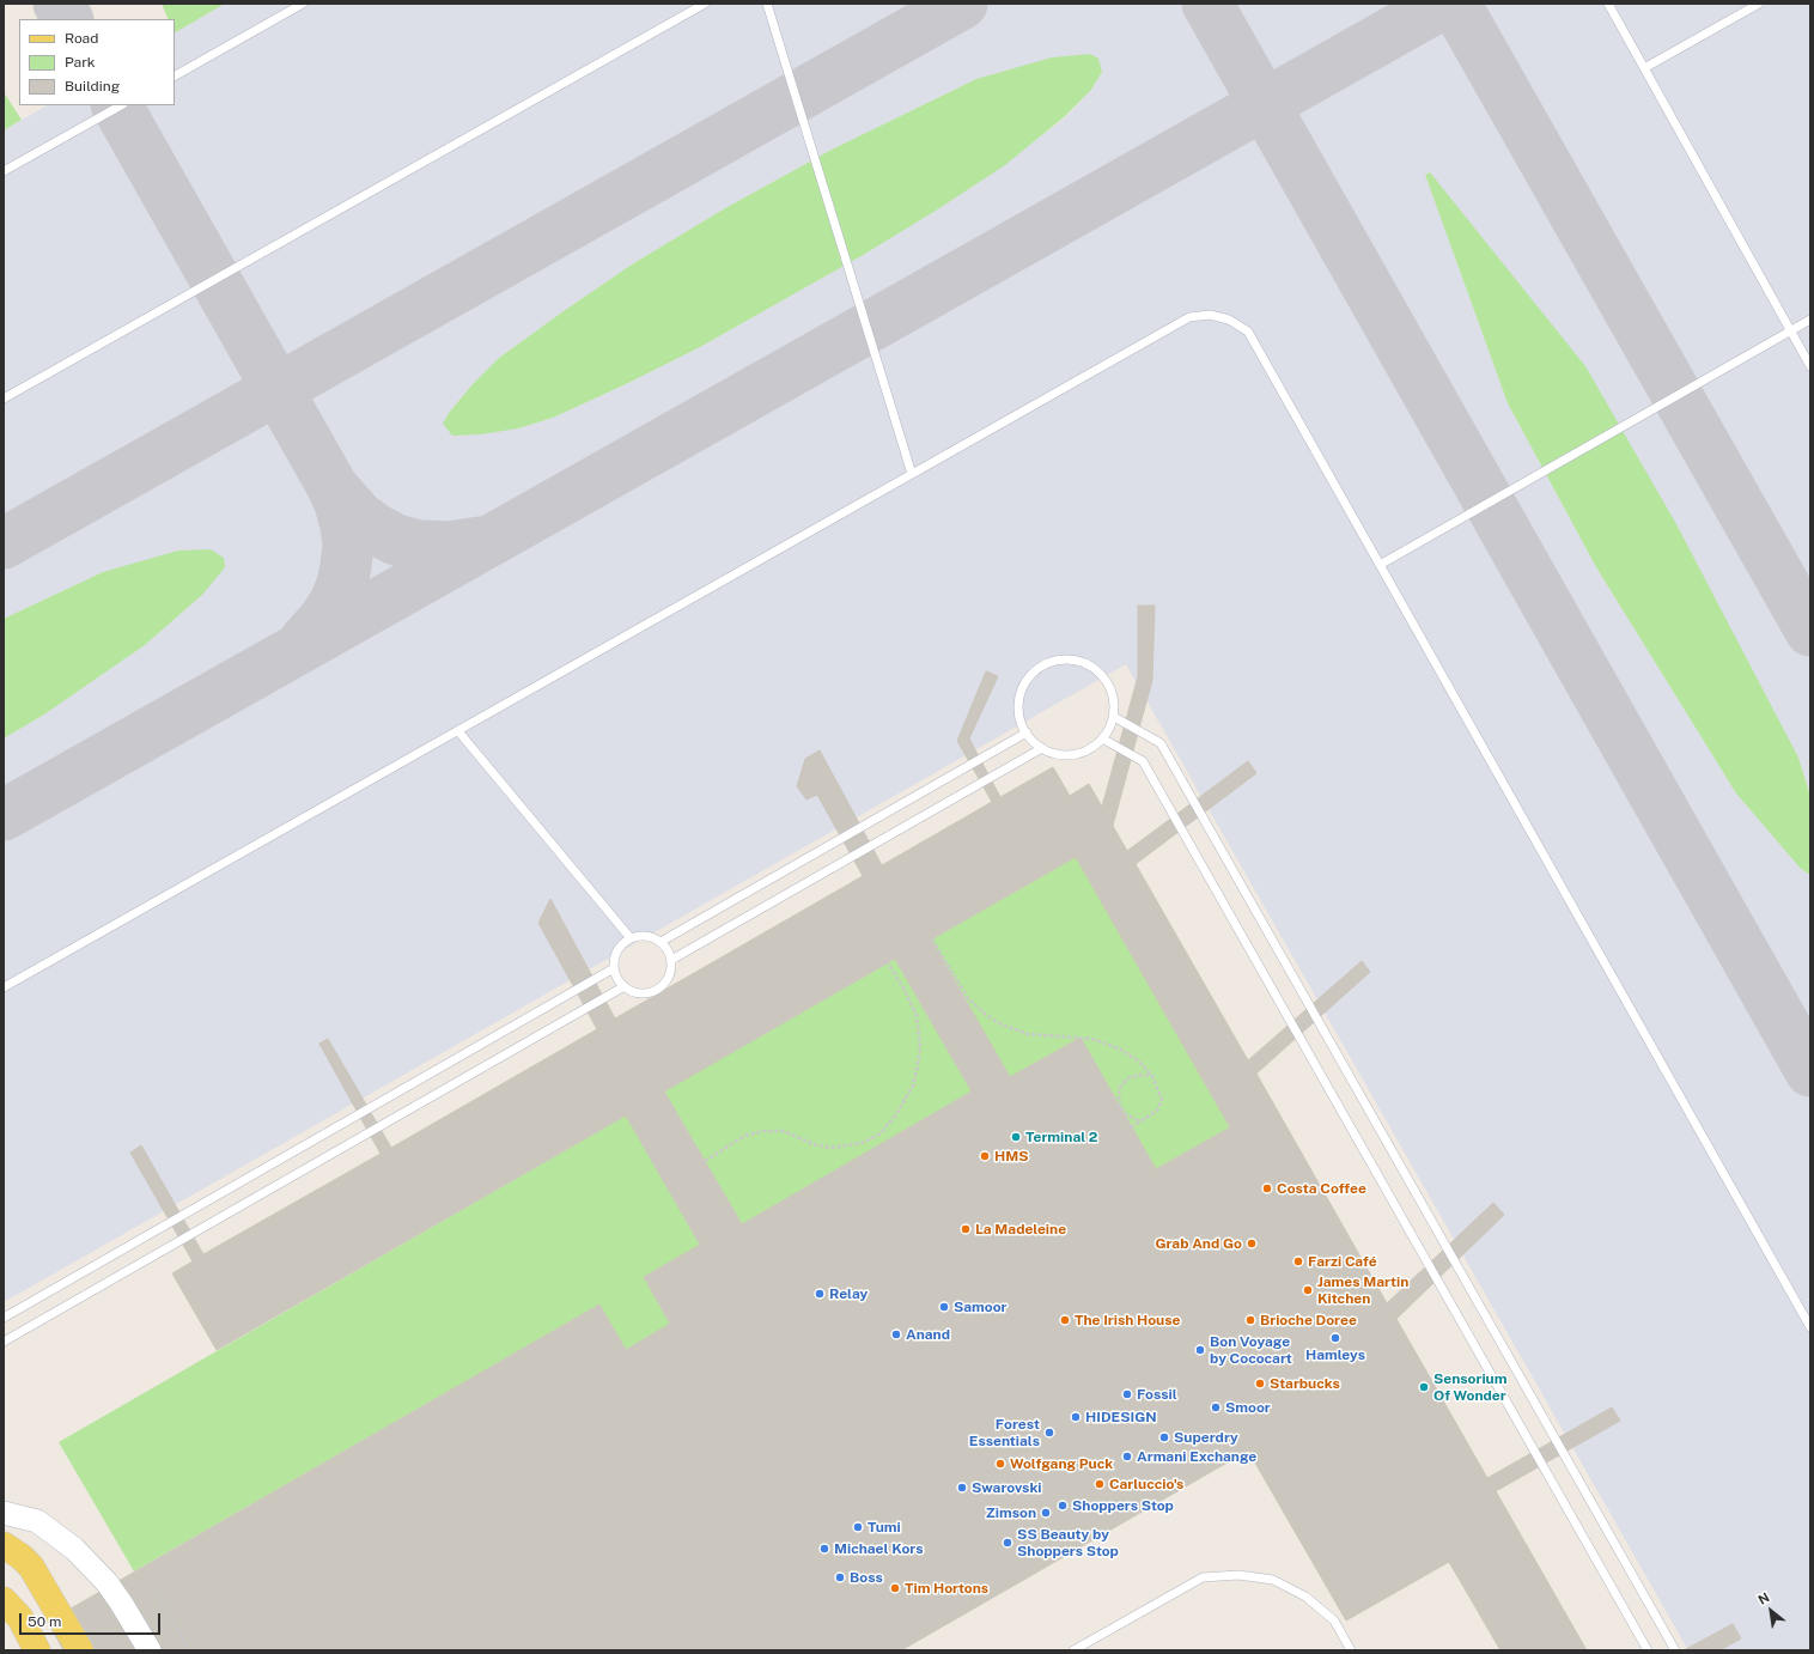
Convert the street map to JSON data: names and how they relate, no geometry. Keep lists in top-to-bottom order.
{
  "places": [
    "Terminal 2",
    "HMS",
    "Costa Coffee",
    "La Madeleine",
    "Grab And Go",
    "Farzi Café",
    "James Martin Kitchen",
    "Relay",
    "Samoor",
    "The Irish House",
    "Brioche Doree",
    "Anand",
    "Hamleys",
    "Bon Voyage by Cococart",
    "Starbucks",
    "Sensorium Of Wonder",
    "Fossil",
    "Smoor",
    "HIDESIGN",
    "Forest Essentials",
    "Superdry",
    "Armani Exchange",
    "Wolfgang Puck",
    "Carluccio's",
    "Swarovski",
    "Shoppers Stop",
    "Zimson",
    "Tumi",
    "SS Beauty by Shoppers Stop",
    "Michael Kors",
    "Boss",
    "Tim Hortons"
  ],
  "legend": ["Road", "Park", "Building"],
  "scale_bar": "50 m",
  "north": "top left"
}
